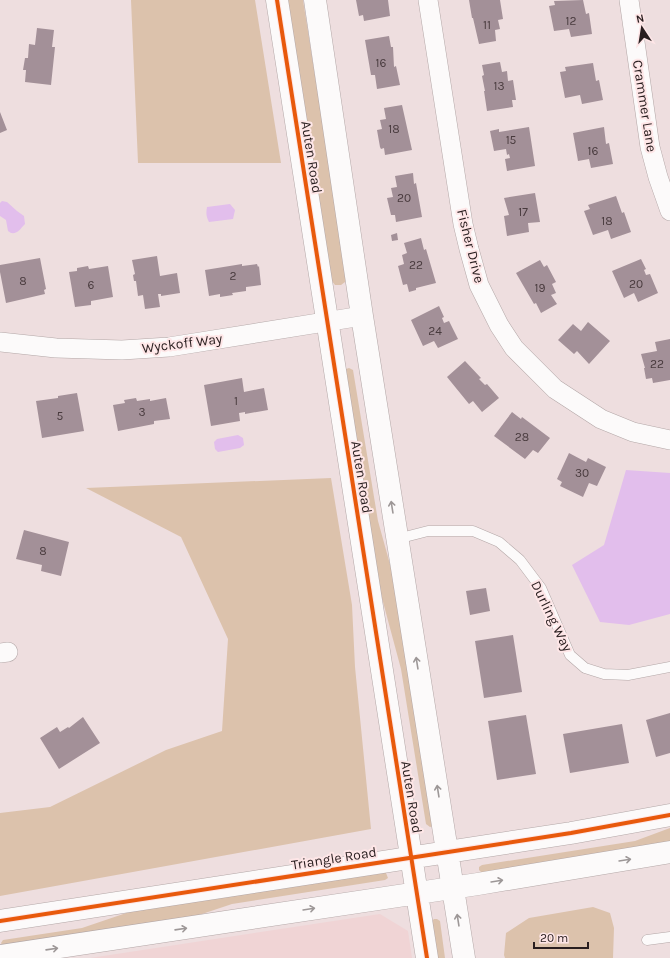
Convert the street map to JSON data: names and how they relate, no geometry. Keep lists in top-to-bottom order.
{
  "streets": {
    "street": [
      "Crammer Lane",
      "Auten Road",
      "Fisher Drive",
      "Wyckoff Way",
      "Triangle Road"
    ],
    "lane": ["Durling Way"]
  },
  "crossings": [
    ["Auten Road", "Wyckoff Way"],
    ["Auten Road", "Durling Way"],
    ["Auten Road", "Triangle Road"]
  ],
  "house_numbers": [
    "12",
    "11",
    "16",
    "13",
    "18",
    "15",
    "16",
    "20",
    "17",
    "18",
    "22",
    "2",
    "8",
    "20",
    "6",
    "19",
    "24",
    "22",
    "1",
    "3",
    "5",
    "28",
    "30",
    "8"
  ],
  "scale_bar": "20 m",
  "north": "top"
}
